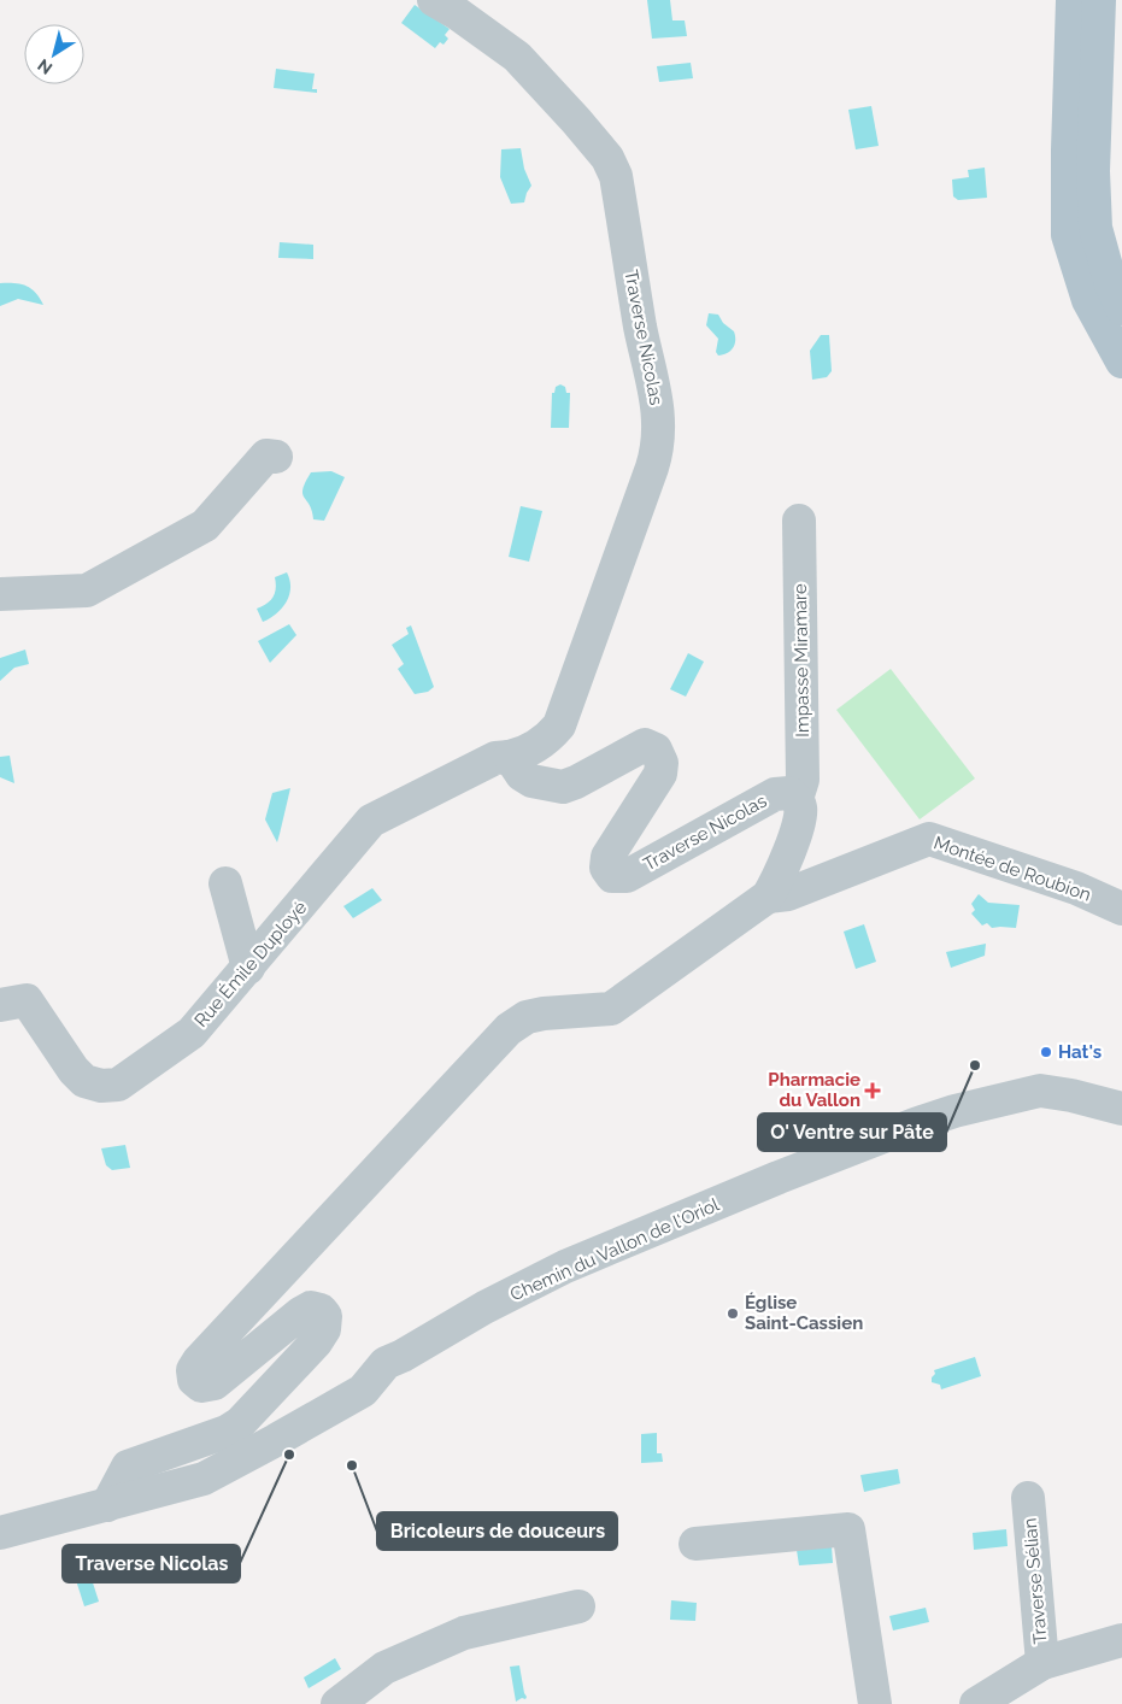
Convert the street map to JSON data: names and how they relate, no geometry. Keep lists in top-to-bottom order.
{
  "streets": {
    "street": [
      "Traverse Nicolas",
      "Impasse Miramare",
      "Montée de Roubion",
      "Rue Émile Duployé",
      "Chemin du Vallon de l'Oriol",
      "Traverse Sélian"
    ]
  },
  "crossings": [
    ["Traverse Nicolas", "Impasse Miramare"],
    ["Traverse Nicolas", "Rue Émile Duployé"]
  ],
  "places": {
    "other": [
      "Hat's",
      "O' Ventre sur Pâte",
      "Église Saint-Cassien",
      "Traverse Nicolas",
      "Bricoleurs de douceurs"
    ],
    "health": ["Pharmacie du Vallon"]
  },
  "north": "bottom left"
}
